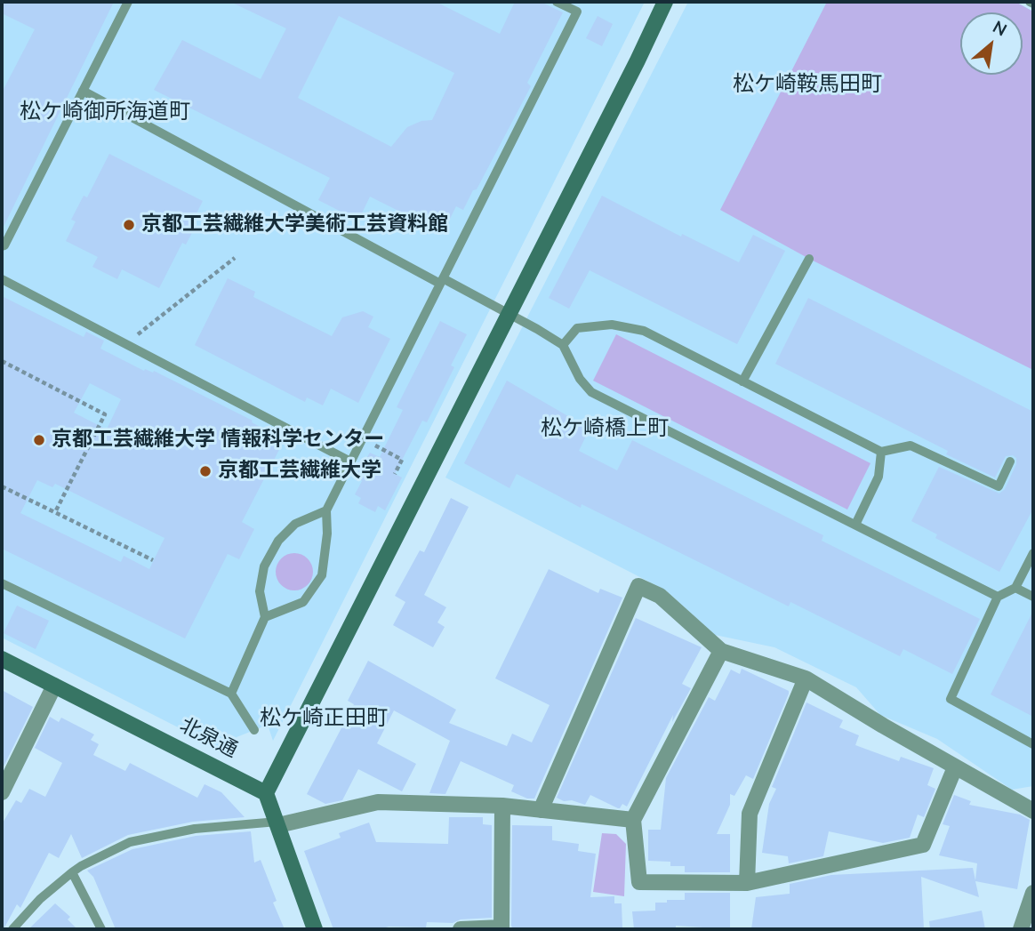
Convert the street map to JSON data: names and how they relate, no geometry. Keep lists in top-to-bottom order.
{
  "streets": {
    "street": ["北泉通"]
  },
  "districts": [
    "松ケ崎鞍馬田町",
    "松ケ崎御所海道町",
    "松ケ崎橋上町",
    "松ケ崎正田町"
  ],
  "places": ["京都工芸繊維大学美術工芸資料館", "京都工芸繊維大学 情報科学センター", "京都工芸繊維大学"],
  "north": "top right"
}
